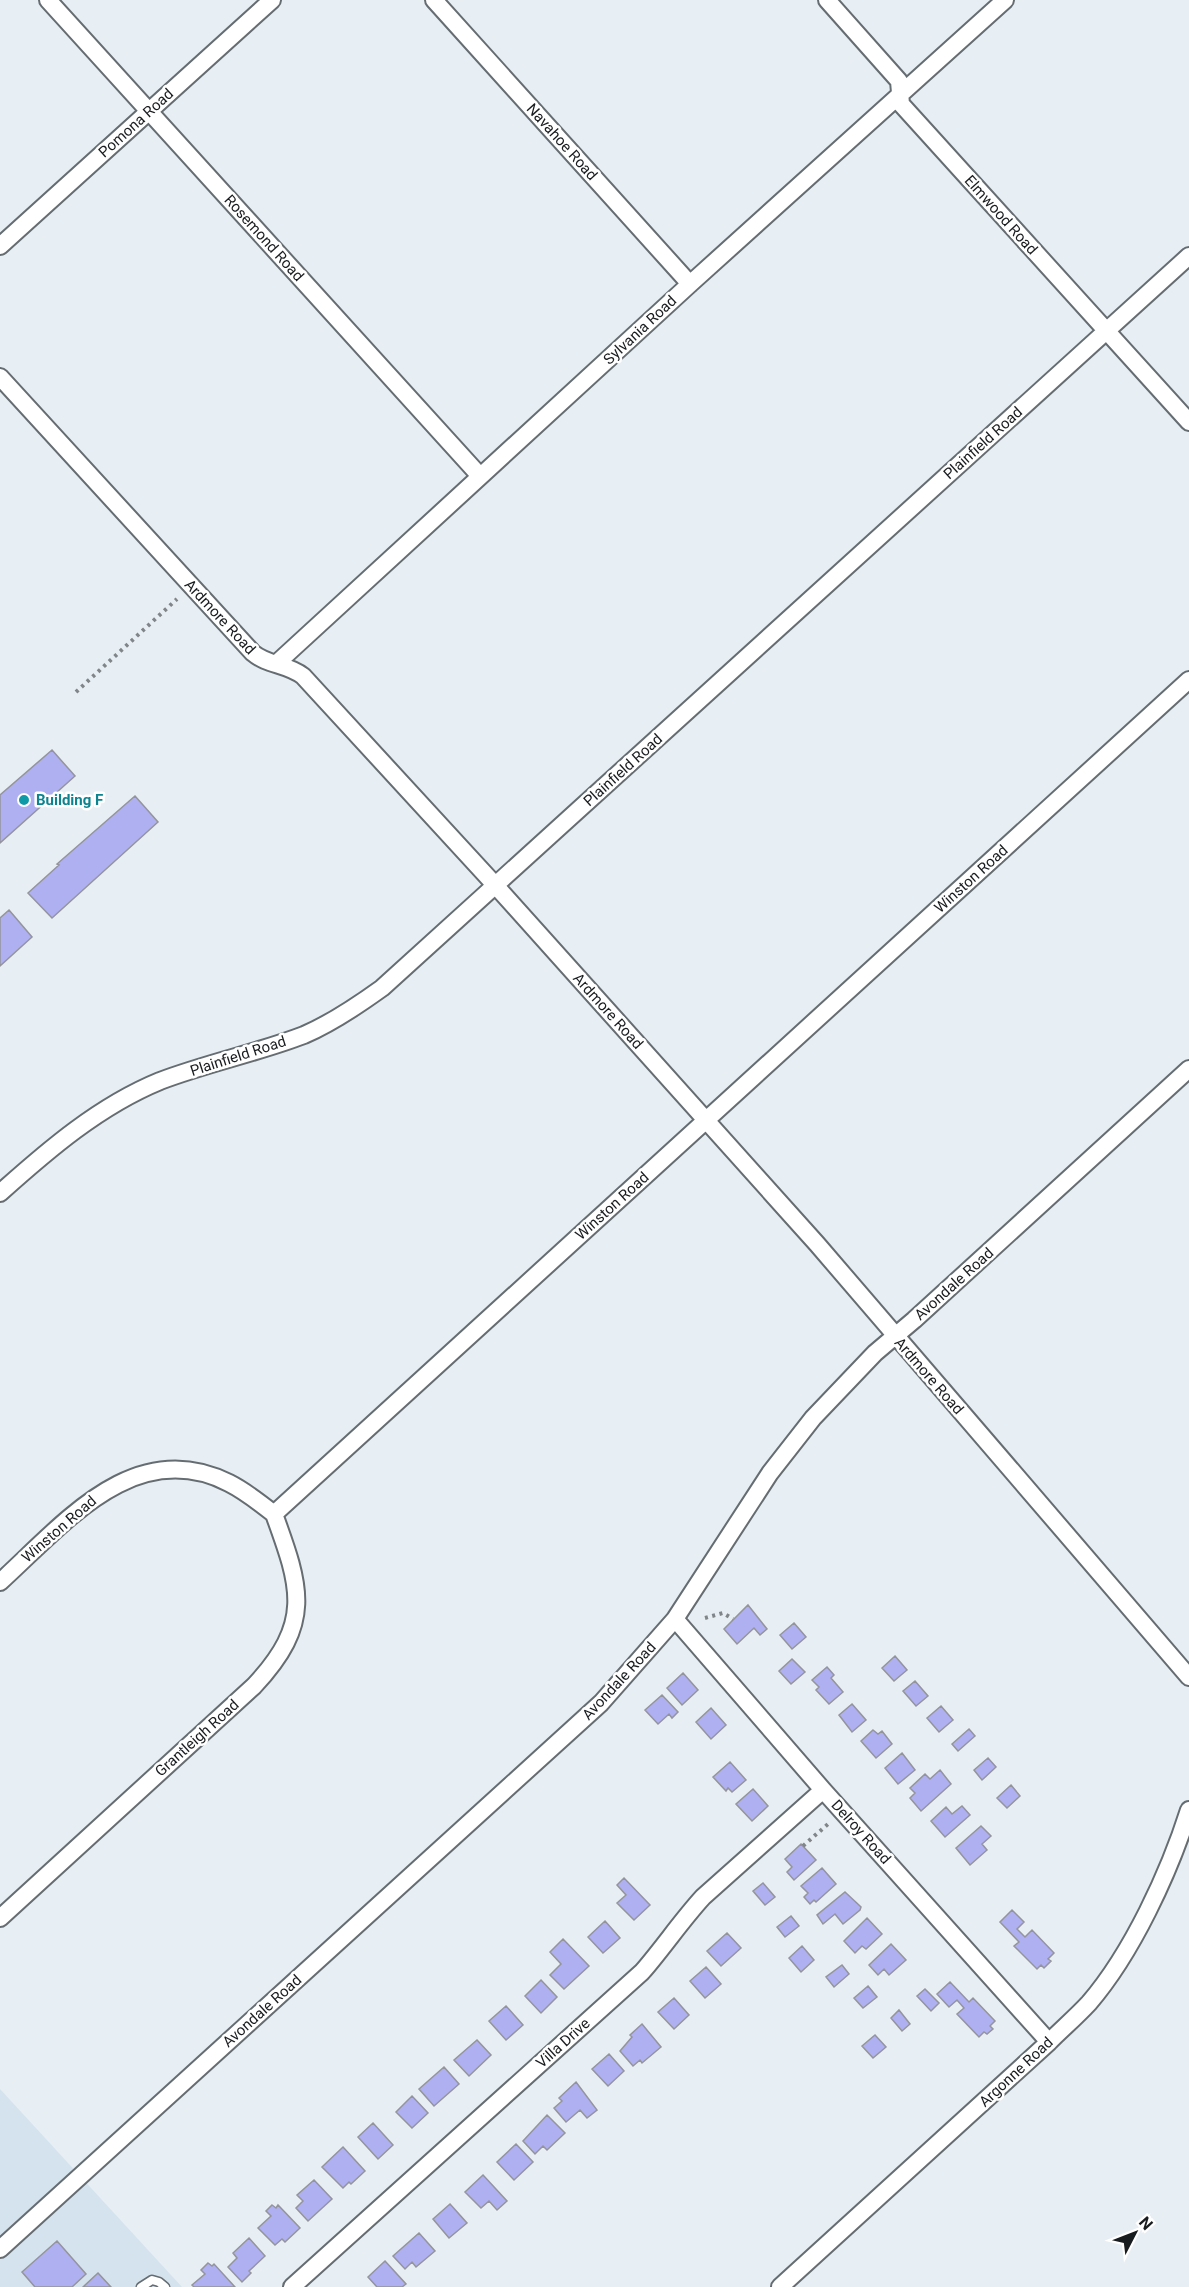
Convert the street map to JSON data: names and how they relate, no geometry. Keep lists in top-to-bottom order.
{
  "streets": {
    "street": [
      "Pomona Road",
      "Navahoe Road",
      "Elmwood Road",
      "Rosemond Road",
      "Sylvania Road",
      "Plainfield Road",
      "Ardmore Road",
      "Winston Road",
      "Avondale Road",
      "Grantleigh Road",
      "Delroy Road",
      "Villa Drive",
      "Argonne Road"
    ]
  },
  "crossings": [
    ["Pomona Road", "Rosemond Road"],
    ["Navahoe Road", "Sylvania Road"],
    ["Elmwood Road", "Sylvania Road"],
    ["Elmwood Road", "Plainfield Road"],
    ["Rosemond Road", "Sylvania Road"],
    ["Sylvania Road", "Ardmore Road"],
    ["Plainfield Road", "Ardmore Road"],
    ["Ardmore Road", "Winston Road"],
    ["Ardmore Road", "Avondale Road"],
    ["Winston Road", "Grantleigh Road"],
    ["Avondale Road", "Delroy Road"],
    ["Delroy Road", "Villa Drive"],
    ["Delroy Road", "Argonne Road"]
  ],
  "places": ["Building F"],
  "north": "top right"
}
